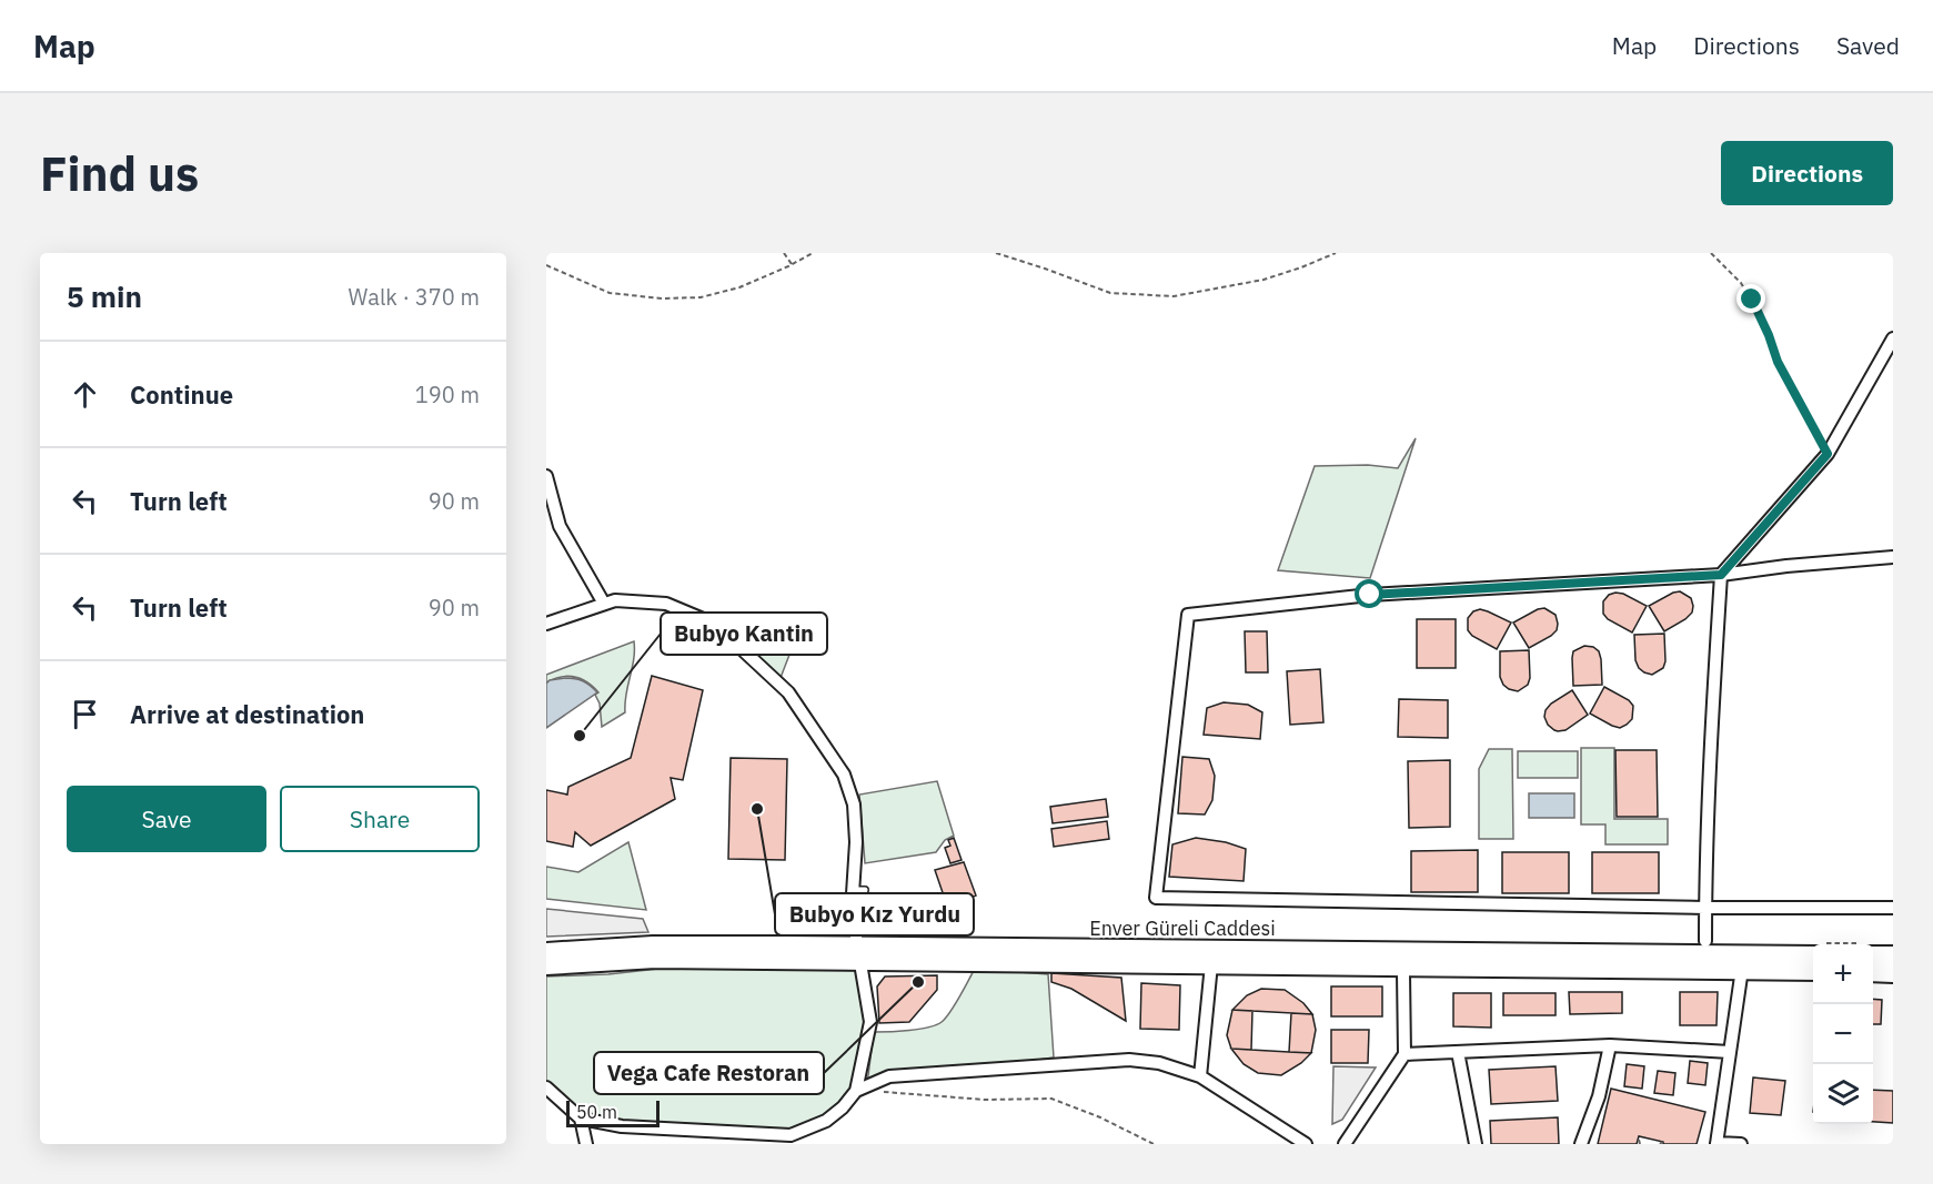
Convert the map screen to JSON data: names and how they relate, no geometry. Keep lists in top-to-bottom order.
{
  "streets": {
    "main road": ["Enver Güreli Caddesi"]
  },
  "places": ["Bubyo Kantin", "Bubyo Kız Yurdu", "Vega Cafe Restoran"],
  "scale_bar": "50 m",
  "page": {
    "header": "Map",
    "nav": ["Map", "Directions", "Saved"],
    "buttons": [
      "Directions",
      ["Save", "Share"]
    ],
    "title": "Find us",
    "heading": ["5 min", "Walk · 370 m"],
    "list": [
      ["Continue", "190 m"],
      ["Turn left", "90 m"],
      ["Turn left", "90 m"],
      "Arrive at destination"
    ],
    "map_buttons": ["+", "−"],
    "scale": "50 m"
  }
}
